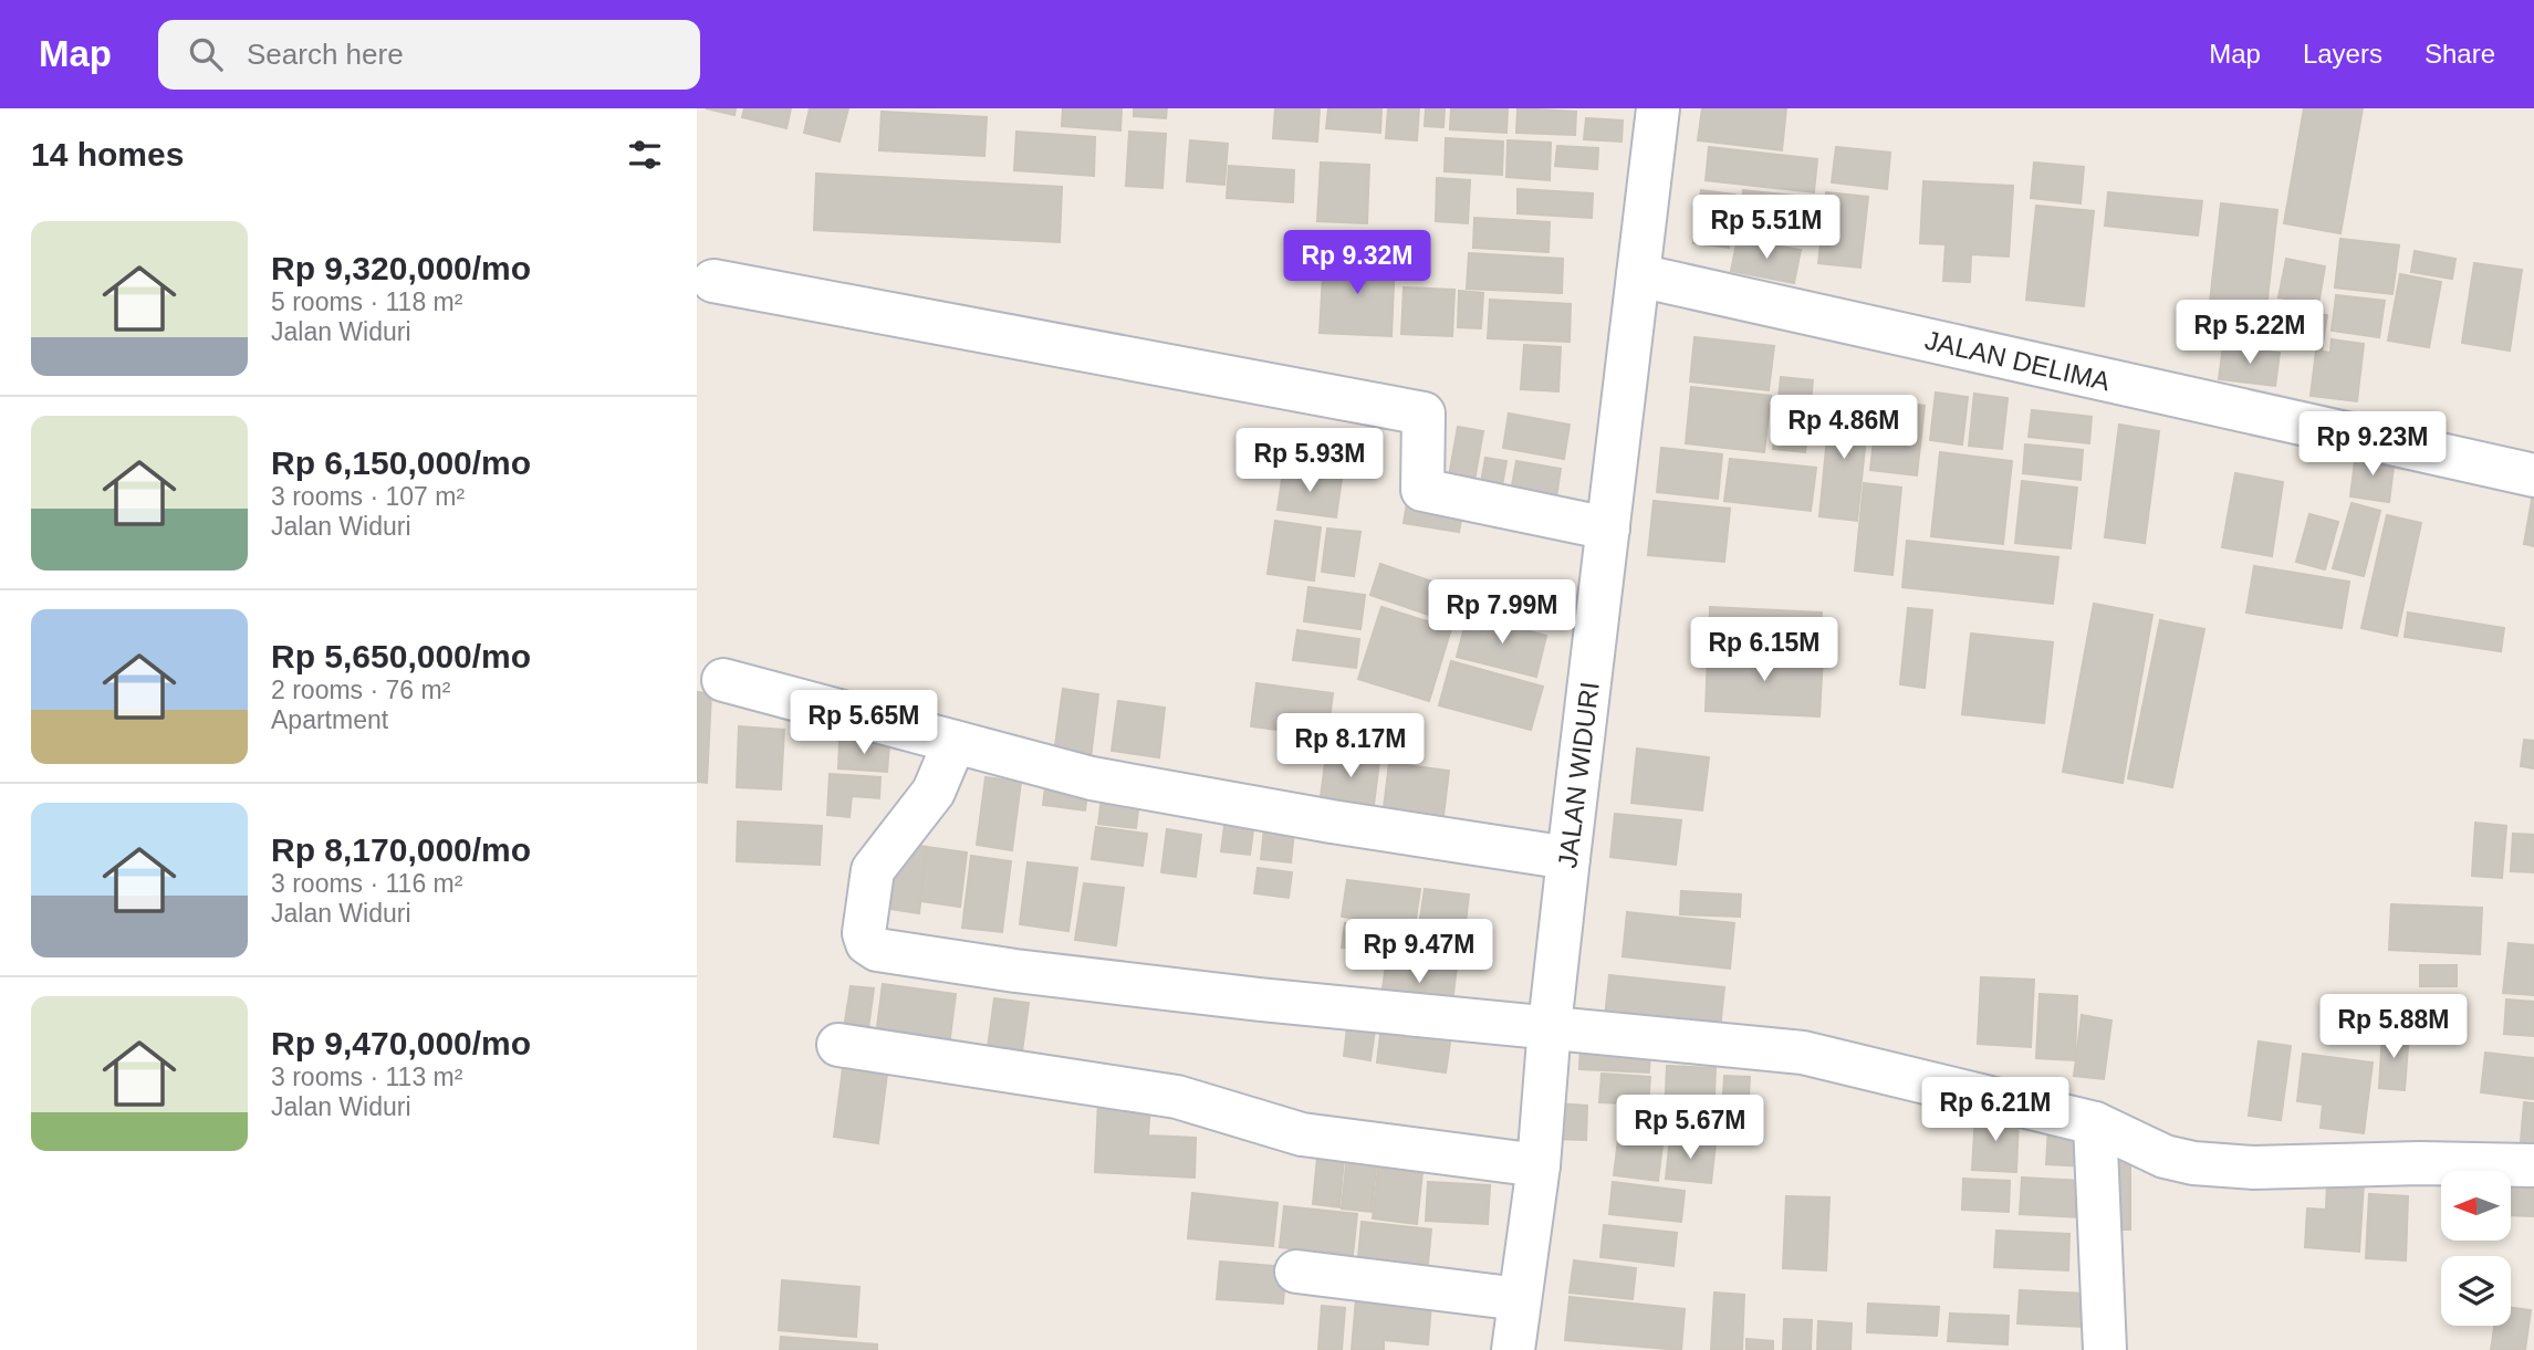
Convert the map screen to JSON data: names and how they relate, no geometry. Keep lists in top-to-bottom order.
{
  "streets": {
    "street": ["JALAN DELIMA", "JALAN WIDURI"]
  },
  "crossings": [
    ["JALAN DELIMA", "JALAN WIDURI"]
  ],
  "north": "left",
  "page": {
    "header": "Map",
    "search": "Search here",
    "nav": ["Map", "Layers", "Share"],
    "heading": "14 homes",
    "price": [
      "Rp 5.51M",
      "Rp 9.32M",
      "Rp 5.22M",
      "Rp 4.86M",
      "Rp 9.23M",
      "Rp 5.93M",
      "Rp 7.99M",
      "Rp 6.15M",
      "Rp 5.65M",
      "Rp 8.17M",
      "Rp 9.47M",
      "Rp 5.88M",
      "Rp 6.21M",
      "Rp 5.67M"
    ],
    "list": [
      {
        "name": "Rp 9,320,000/mo",
        "note": "5 rooms · 118 m² · Jalan Widuri"
      },
      {
        "name": "Rp 6,150,000/mo",
        "note": "3 rooms · 107 m² · Jalan Widuri"
      },
      {
        "name": "Rp 5,650,000/mo",
        "note": "2 rooms · 76 m² · Apartment"
      },
      {
        "name": "Rp 8,170,000/mo",
        "note": "3 rooms · 116 m² · Jalan Widuri"
      },
      {
        "name": "Rp 9,470,000/mo",
        "note": "3 rooms · 113 m² · Jalan Widuri"
      }
    ]
  }
}
